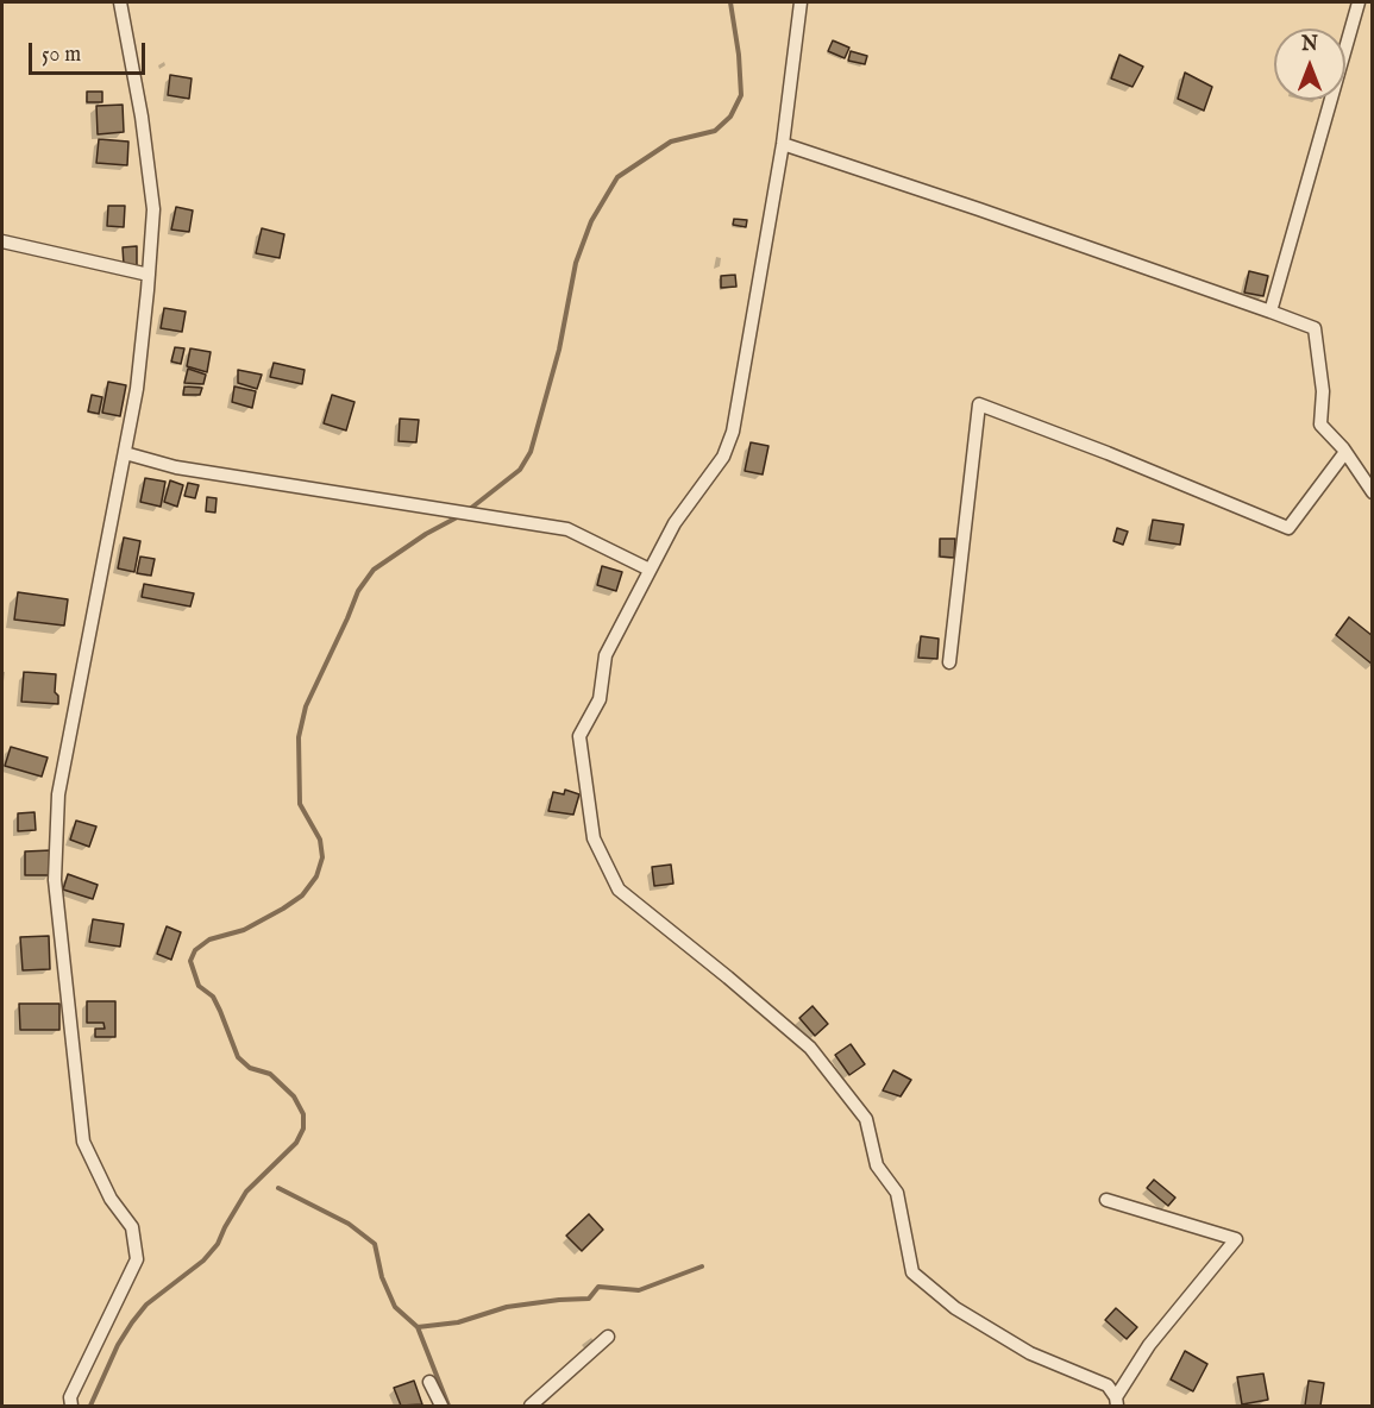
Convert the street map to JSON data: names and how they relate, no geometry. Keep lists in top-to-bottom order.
{
  "scale_bar": "50 m",
  "north": "top"
}
